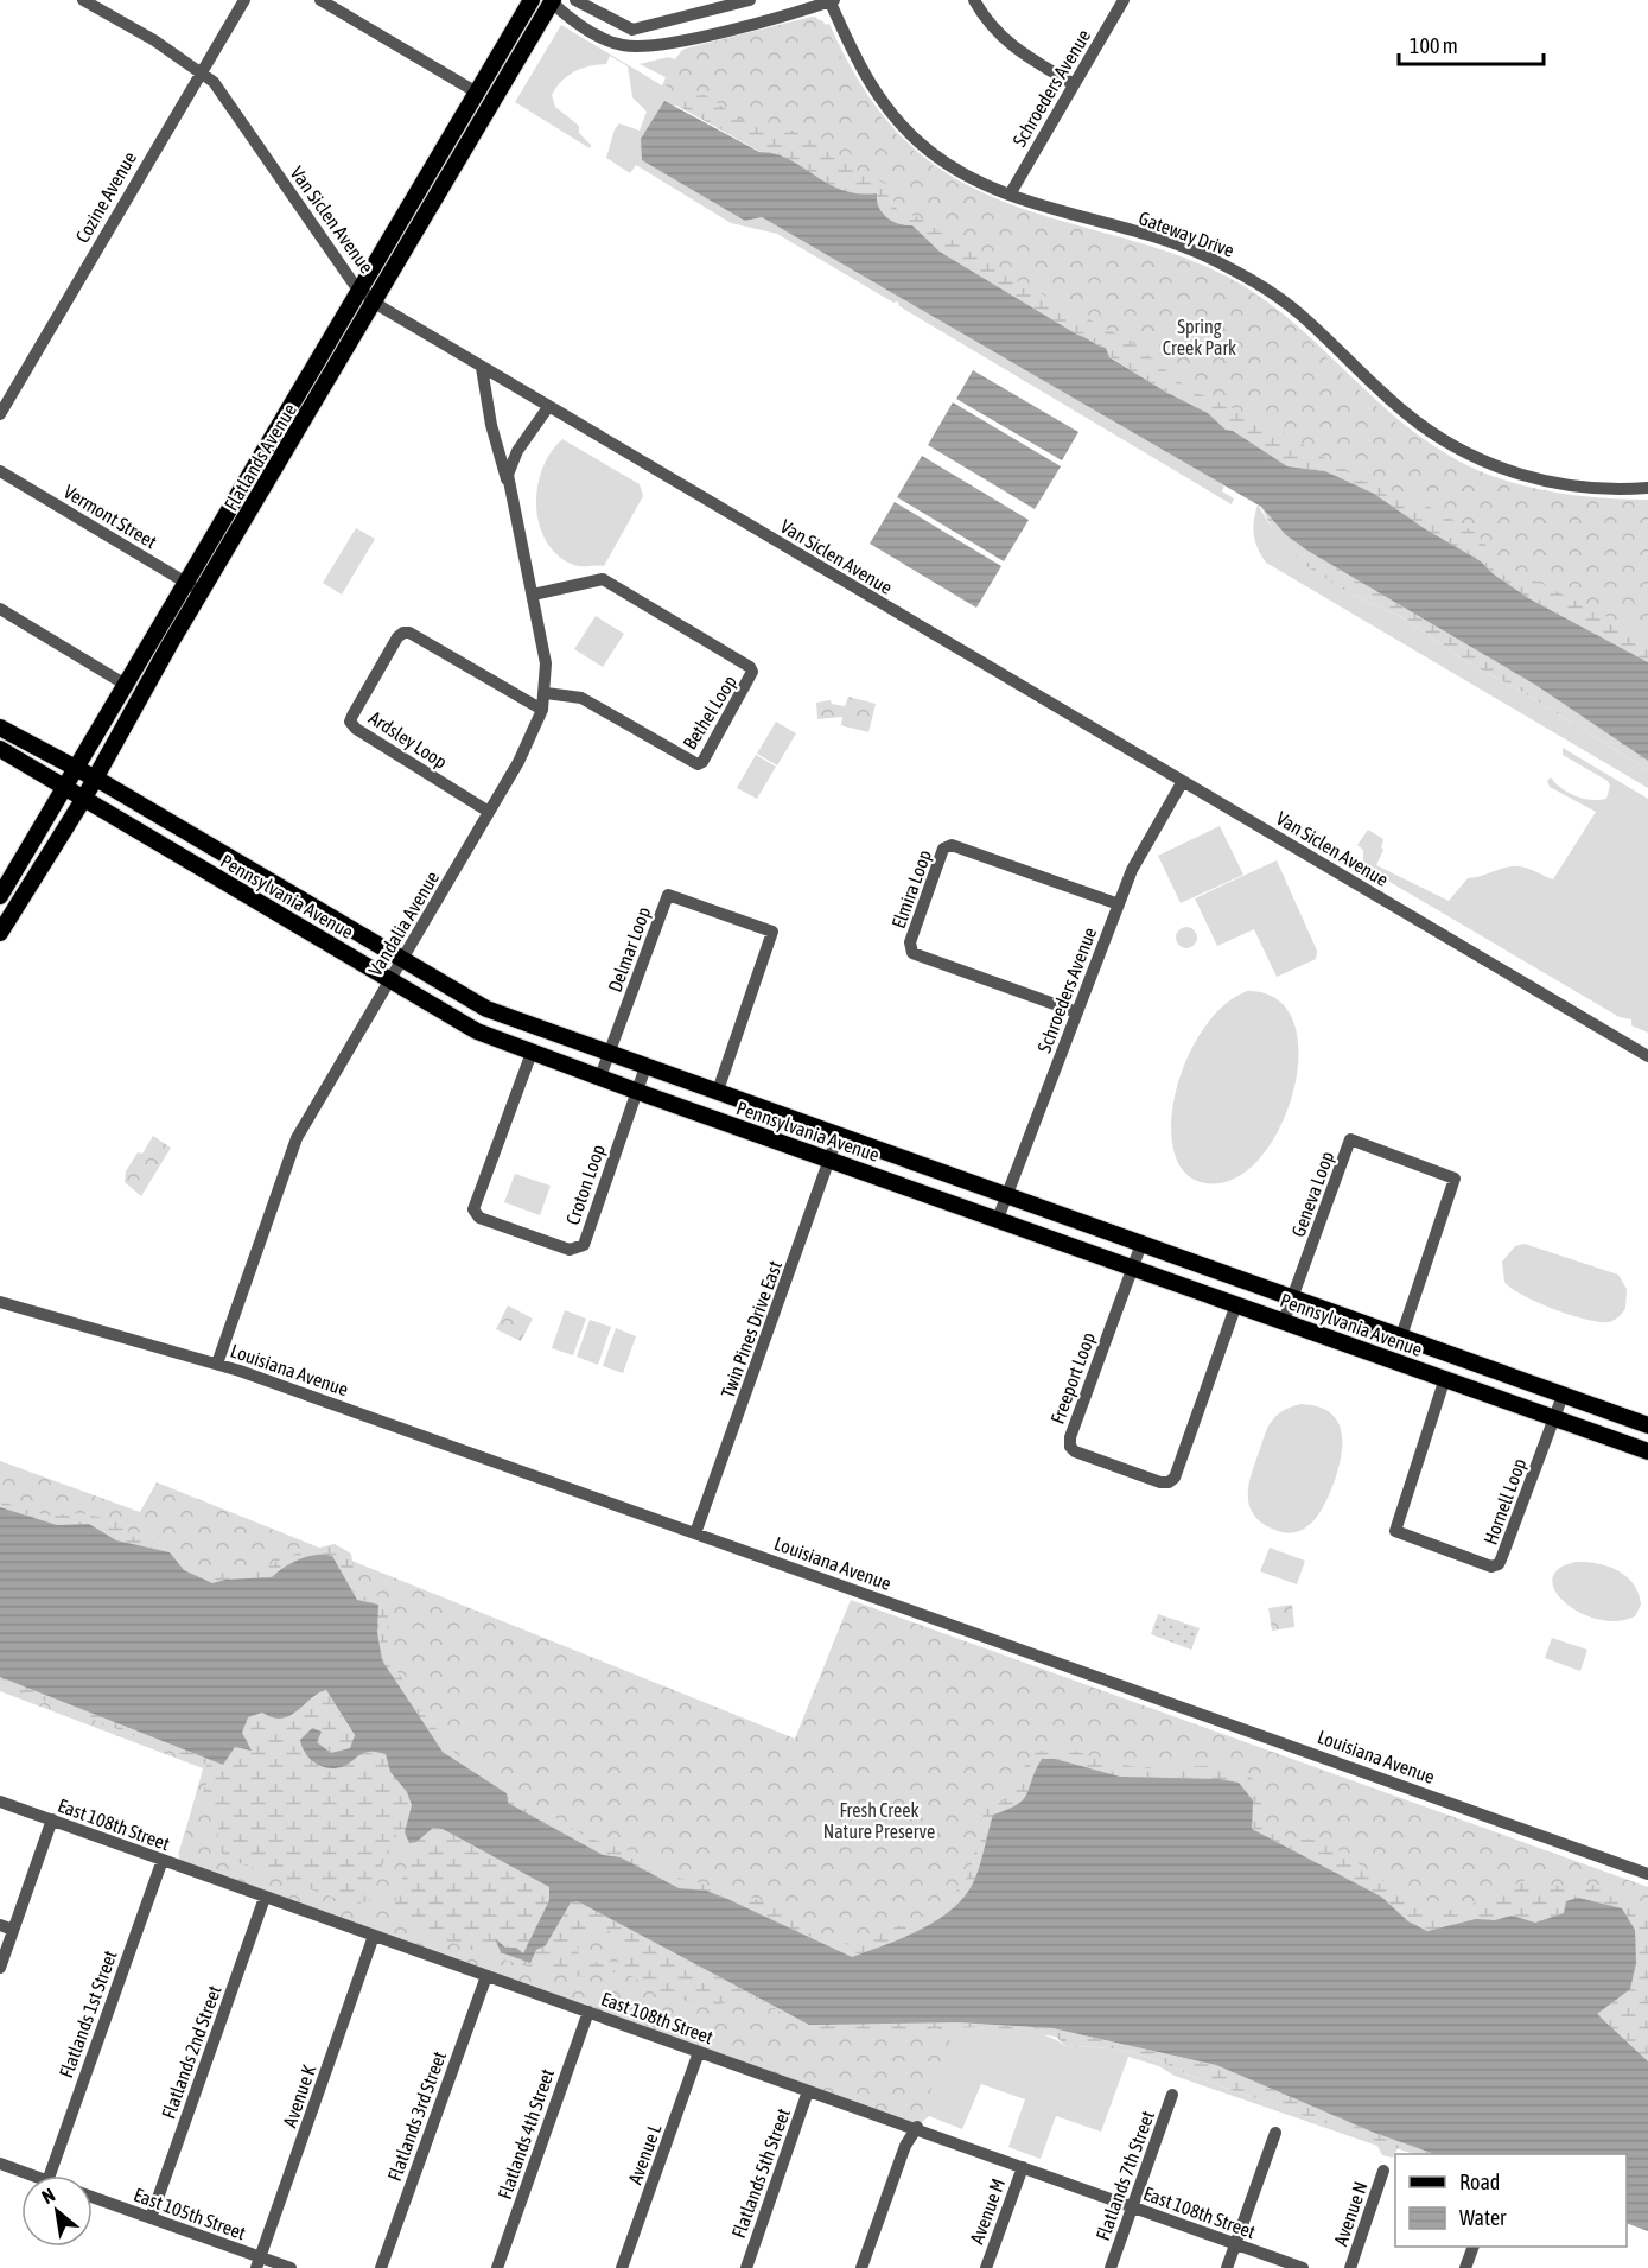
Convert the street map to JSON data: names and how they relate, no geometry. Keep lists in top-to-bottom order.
{
  "streets": {
    "main road": ["Flatlands Avenue", "Pennsylvania Avenue"],
    "street": [
      "Schroeders Avenue",
      "Cozine Avenue",
      "Van Siclen Avenue",
      "Gateway Drive",
      "Vermont Street",
      "Bethel Loop",
      "Ardsley Loop",
      "Elmira Loop",
      "Vandalia Avenue",
      "Delmar Loop",
      "Croton Loop",
      "Geneva Loop",
      "Twin Pines Drive East",
      "Louisiana Avenue",
      "Freeport Loop",
      "Hornell Loop",
      "East 108th Street",
      "Flatlands 1st Street",
      "Flatlands 2nd Street",
      "Avenue K",
      "Flatlands 3rd Street",
      "Flatlands 4th Street",
      "Avenue L",
      "Flatlands 5th Street",
      "Flatlands 7th Street",
      "Avenue M",
      "East 105th Street",
      "Avenue N"
    ]
  },
  "crossings": [
    ["Schroeders Avenue", "Van Siclen Avenue"],
    ["Schroeders Avenue", "Gateway Drive"],
    ["Schroeders Avenue", "Elmira Loop"],
    ["Schroeders Avenue", "Pennsylvania Avenue"],
    ["Cozine Avenue", "Van Siclen Avenue"],
    ["Van Siclen Avenue", "Flatlands Avenue"],
    ["Van Siclen Avenue", "Vandalia Avenue"],
    ["Flatlands Avenue", "Vermont Street"],
    ["Flatlands Avenue", "Pennsylvania Avenue"],
    ["Bethel Loop", "Vandalia Avenue"],
    ["Ardsley Loop", "Vandalia Avenue"],
    ["Pennsylvania Avenue", "Vandalia Avenue"],
    ["Pennsylvania Avenue", "Delmar Loop"],
    ["Pennsylvania Avenue", "Croton Loop"],
    ["Pennsylvania Avenue", "Geneva Loop"],
    ["Pennsylvania Avenue", "Twin Pines Drive East"],
    ["Pennsylvania Avenue", "Freeport Loop"],
    ["Pennsylvania Avenue", "Hornell Loop"],
    ["Vandalia Avenue", "Louisiana Avenue"],
    ["Twin Pines Drive East", "Louisiana Avenue"],
    ["East 108th Street", "Flatlands 1st Street"],
    ["East 108th Street", "Flatlands 2nd Street"],
    ["East 108th Street", "Avenue K"],
    ["East 108th Street", "Flatlands 3rd Street"],
    ["East 108th Street", "Flatlands 4th Street"],
    ["East 108th Street", "Avenue L"],
    ["East 108th Street", "Flatlands 5th Street"],
    ["East 108th Street", "Flatlands 7th Street"],
    ["East 108th Street", "Avenue M"],
    ["Flatlands 2nd Street", "East 105th Street"],
    ["Avenue K", "East 105th Street"]
  ],
  "parks": ["Spring Creek Park", "Fresh Creek Nature Preserve"],
  "legend": ["Road", "Water"],
  "scale_bar": "100 m",
  "north": "top left"
}
